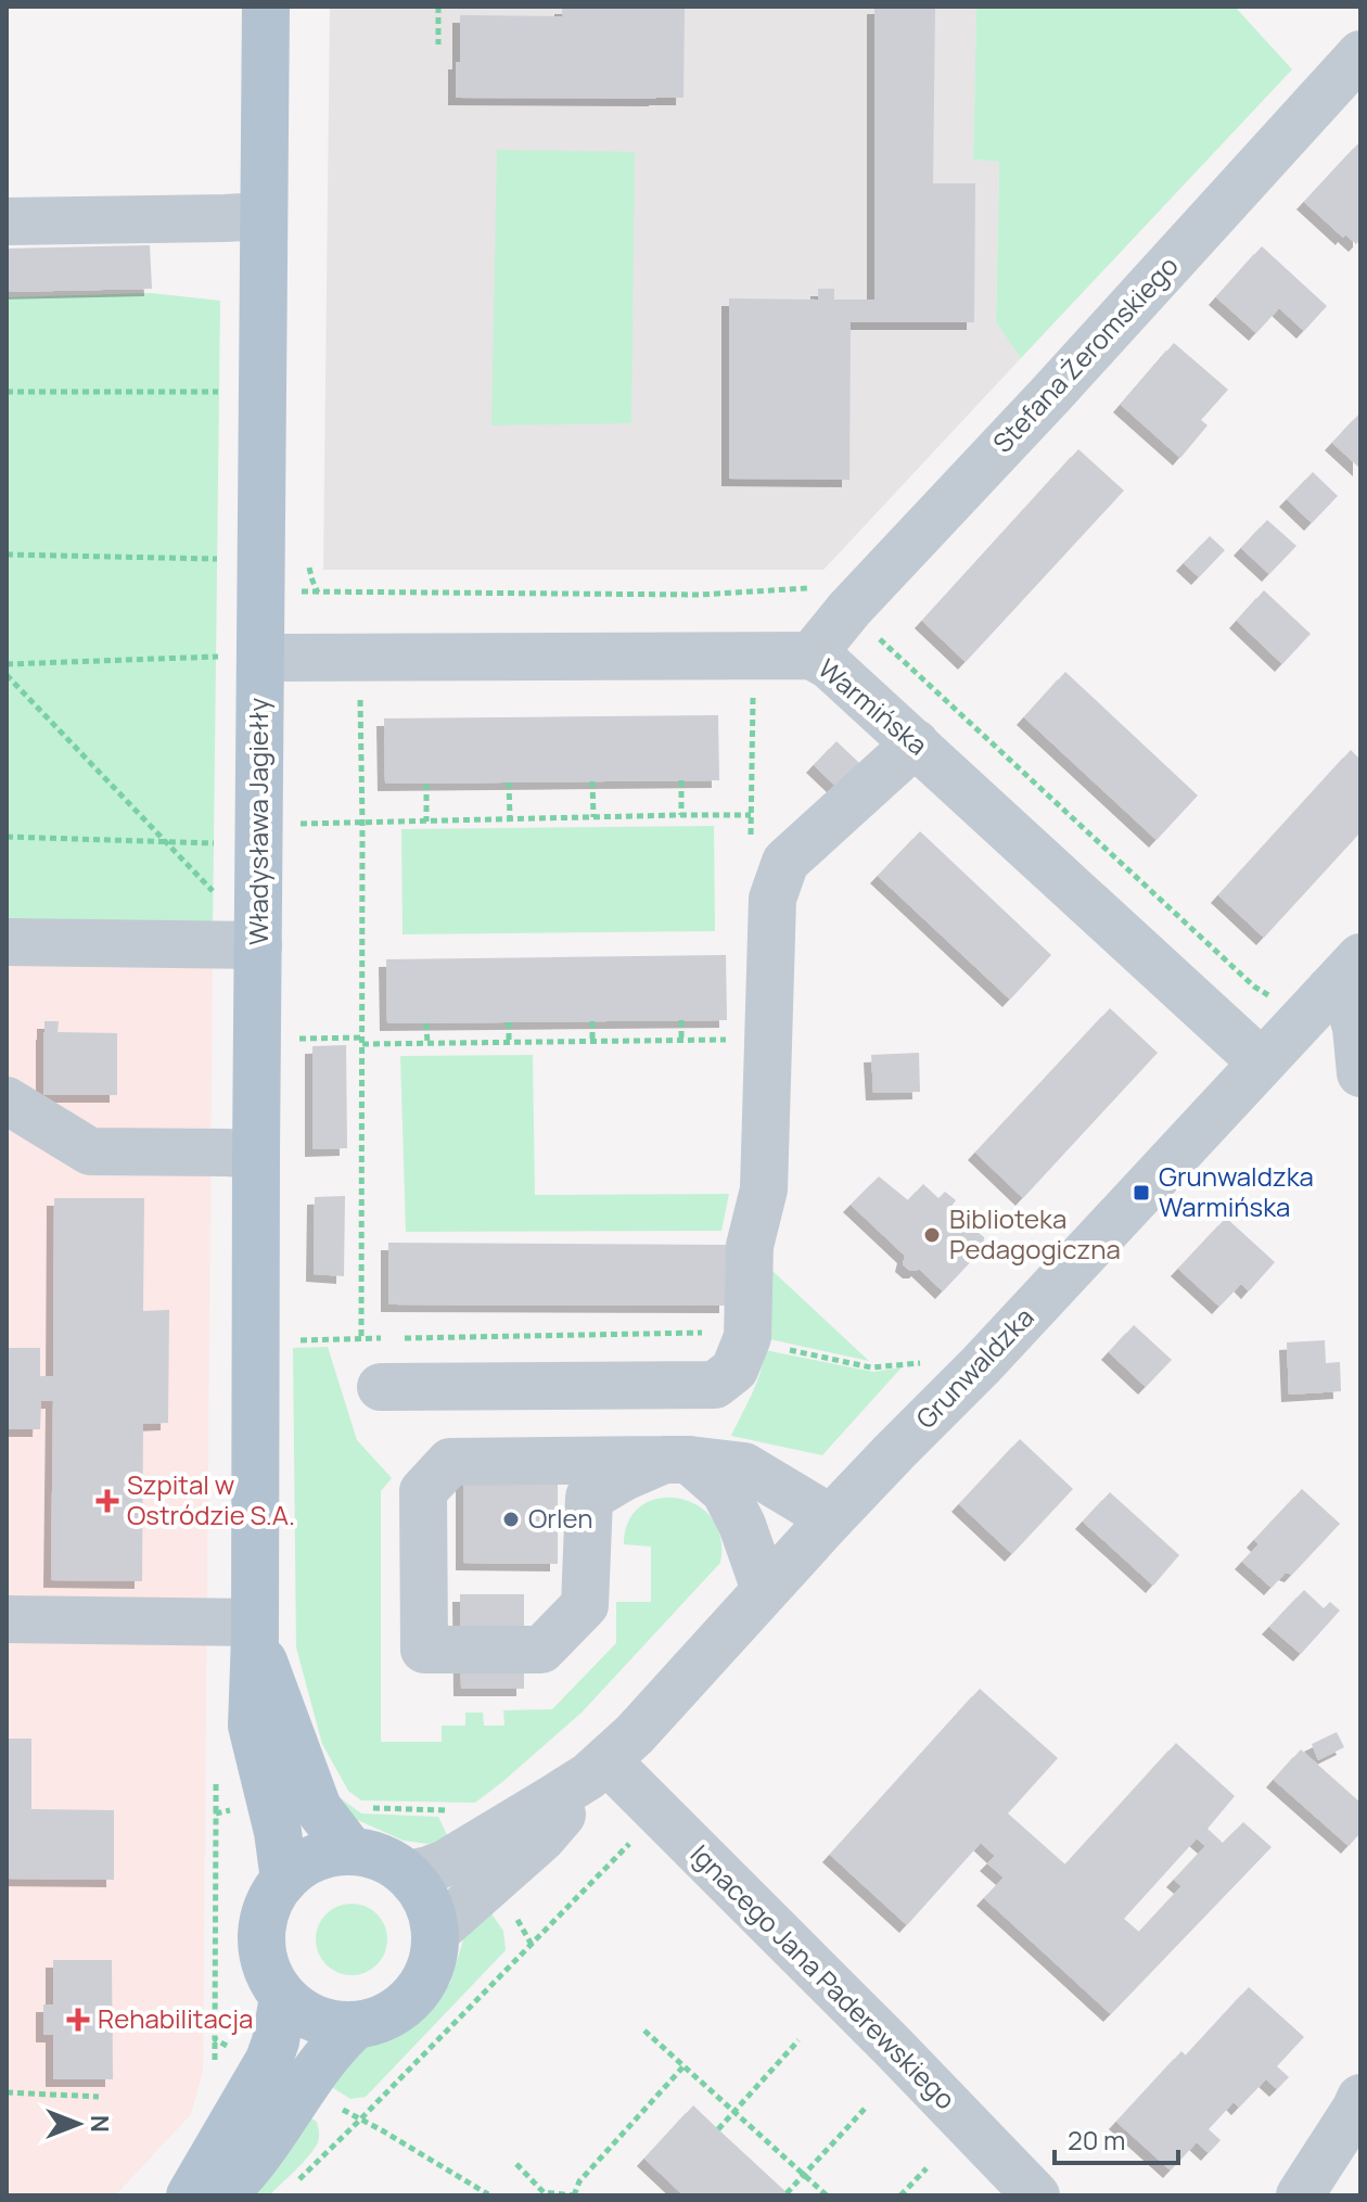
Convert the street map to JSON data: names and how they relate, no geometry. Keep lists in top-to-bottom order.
{
  "streets": {
    "main road": ["Władysława Jagiełły"],
    "street": [
      "Stefana Żeromskiego",
      "Warmińska",
      "Grunwaldzka",
      "Ignacego Jana Paderewskiego"
    ]
  },
  "crossings": [
    ["Stefana Żeromskiego", "Warmińska"],
    ["Warmińska", "Władysława Jagiełły"],
    ["Warmińska", "Grunwaldzka"],
    ["Władysława Jagiełły", "Grunwaldzka"],
    ["Grunwaldzka", "Ignacego Jana Paderewskiego"]
  ],
  "places": {
    "transit": ["Grunwaldzka Warmińska"],
    "other": ["Biblioteka Pedagogiczna", "Orlen"],
    "health": ["Szpital w Ostródzie S.A.", "Rehabilitacja"]
  },
  "scale_bar": "20 m",
  "north": "right"
}
